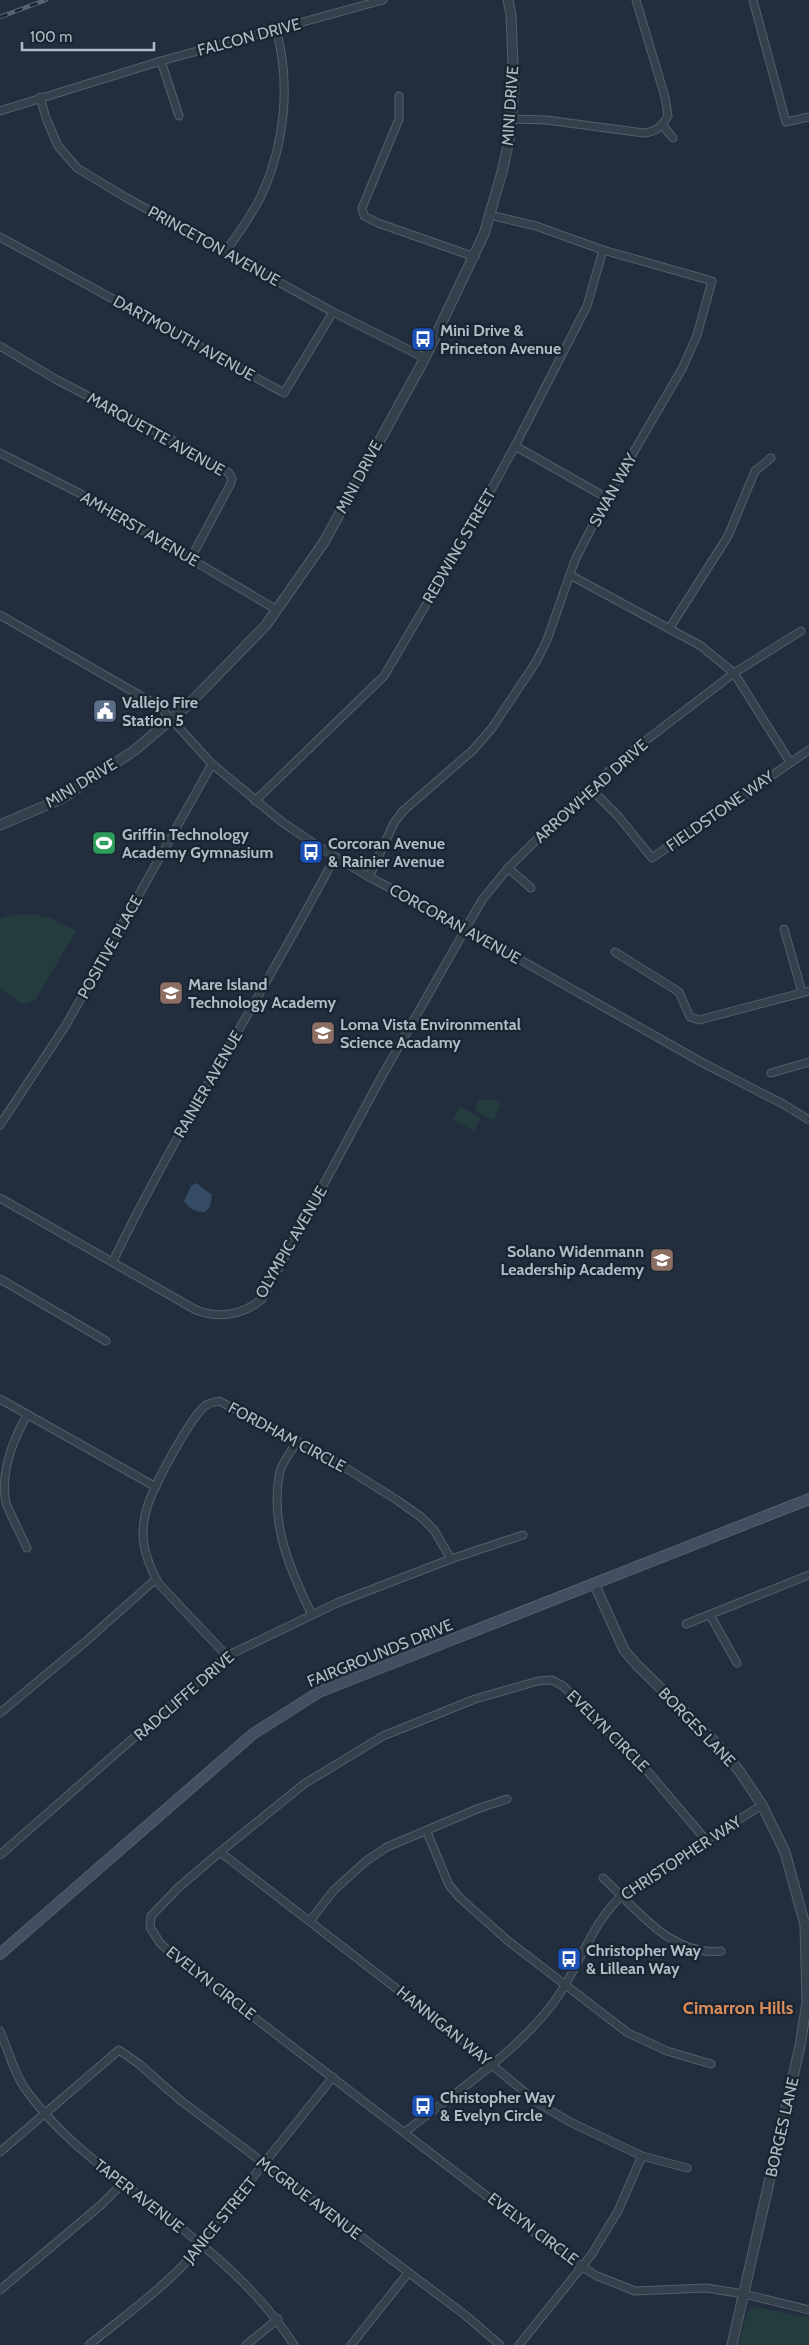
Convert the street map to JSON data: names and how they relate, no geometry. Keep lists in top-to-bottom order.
{
  "streets": {
    "main road": ["FAIRGROUNDS DRIVE"],
    "street": [
      "FALCON DRIVE",
      "MINI DRIVE",
      "PRINCETON AVENUE",
      "DARTMOUTH AVENUE",
      "MARQUETTE AVENUE",
      "SWAN WAY",
      "AMHERST AVENUE",
      "REDWING STREET",
      "ARROWHEAD DRIVE",
      "FIELDSTONE WAY",
      "CORCORAN AVENUE",
      "POSITIVE PLACE",
      "RAINIER AVENUE",
      "OLYMPIC AVENUE",
      "FORDHAM CIRCLE",
      "RADCLIFFE DRIVE",
      "BORGES LANE",
      "EVELYN CIRCLE",
      "CHRISTOPHER WAY",
      "HANNIGAN WAY",
      "TAPER AVENUE",
      "MCGRUE AVENUE",
      "JANICE STREET"
    ]
  },
  "crossings": [
    ["FALCON DRIVE", "PRINCETON AVENUE"],
    ["MINI DRIVE", "PRINCETON AVENUE"],
    ["MINI DRIVE", "SWAN WAY"],
    ["MINI DRIVE", "AMHERST AVENUE"],
    ["MINI DRIVE", "CORCORAN AVENUE"],
    ["PRINCETON AVENUE", "DARTMOUTH AVENUE"],
    ["MARQUETTE AVENUE", "AMHERST AVENUE"],
    ["SWAN WAY", "REDWING STREET"],
    ["SWAN WAY", "CORCORAN AVENUE"],
    ["REDWING STREET", "CORCORAN AVENUE"],
    ["ARROWHEAD DRIVE", "FIELDSTONE WAY"],
    ["ARROWHEAD DRIVE", "CORCORAN AVENUE"],
    ["ARROWHEAD DRIVE", "OLYMPIC AVENUE"],
    ["CORCORAN AVENUE", "POSITIVE PLACE"],
    ["CORCORAN AVENUE", "RAINIER AVENUE"],
    ["CORCORAN AVENUE", "OLYMPIC AVENUE"],
    ["RAINIER AVENUE", "OLYMPIC AVENUE"],
    ["FORDHAM CIRCLE", "RADCLIFFE DRIVE"],
    ["FAIRGROUNDS DRIVE", "BORGES LANE"],
    ["BORGES LANE", "EVELYN CIRCLE"],
    ["BORGES LANE", "CHRISTOPHER WAY"],
    ["EVELYN CIRCLE", "CHRISTOPHER WAY"],
    ["EVELYN CIRCLE", "HANNIGAN WAY"],
    ["EVELYN CIRCLE", "JANICE STREET"],
    ["CHRISTOPHER WAY", "HANNIGAN WAY"],
    ["TAPER AVENUE", "MCGRUE AVENUE"],
    ["TAPER AVENUE", "JANICE STREET"],
    ["MCGRUE AVENUE", "JANICE STREET"]
  ],
  "districts": ["Cimarron Hills"],
  "places": {
    "bus stop": [
      "Mini Drive & Princeton Avenue",
      "Corcoran Avenue & Rainier Avenue",
      "Christopher Way & Lillean Way",
      "Christopher Way & Evelyn Circle"
    ],
    "public building": ["Vallejo Fire Station 5"],
    "sports": ["Griffin Technology Academy Gymnasium"],
    "school or university": ["Mare Island Technology Academy", "Loma Vista Environmental Science Acadamy", "Solano Widenmann Leadership Academy"]
  },
  "scale_bar": "100 m"
}
